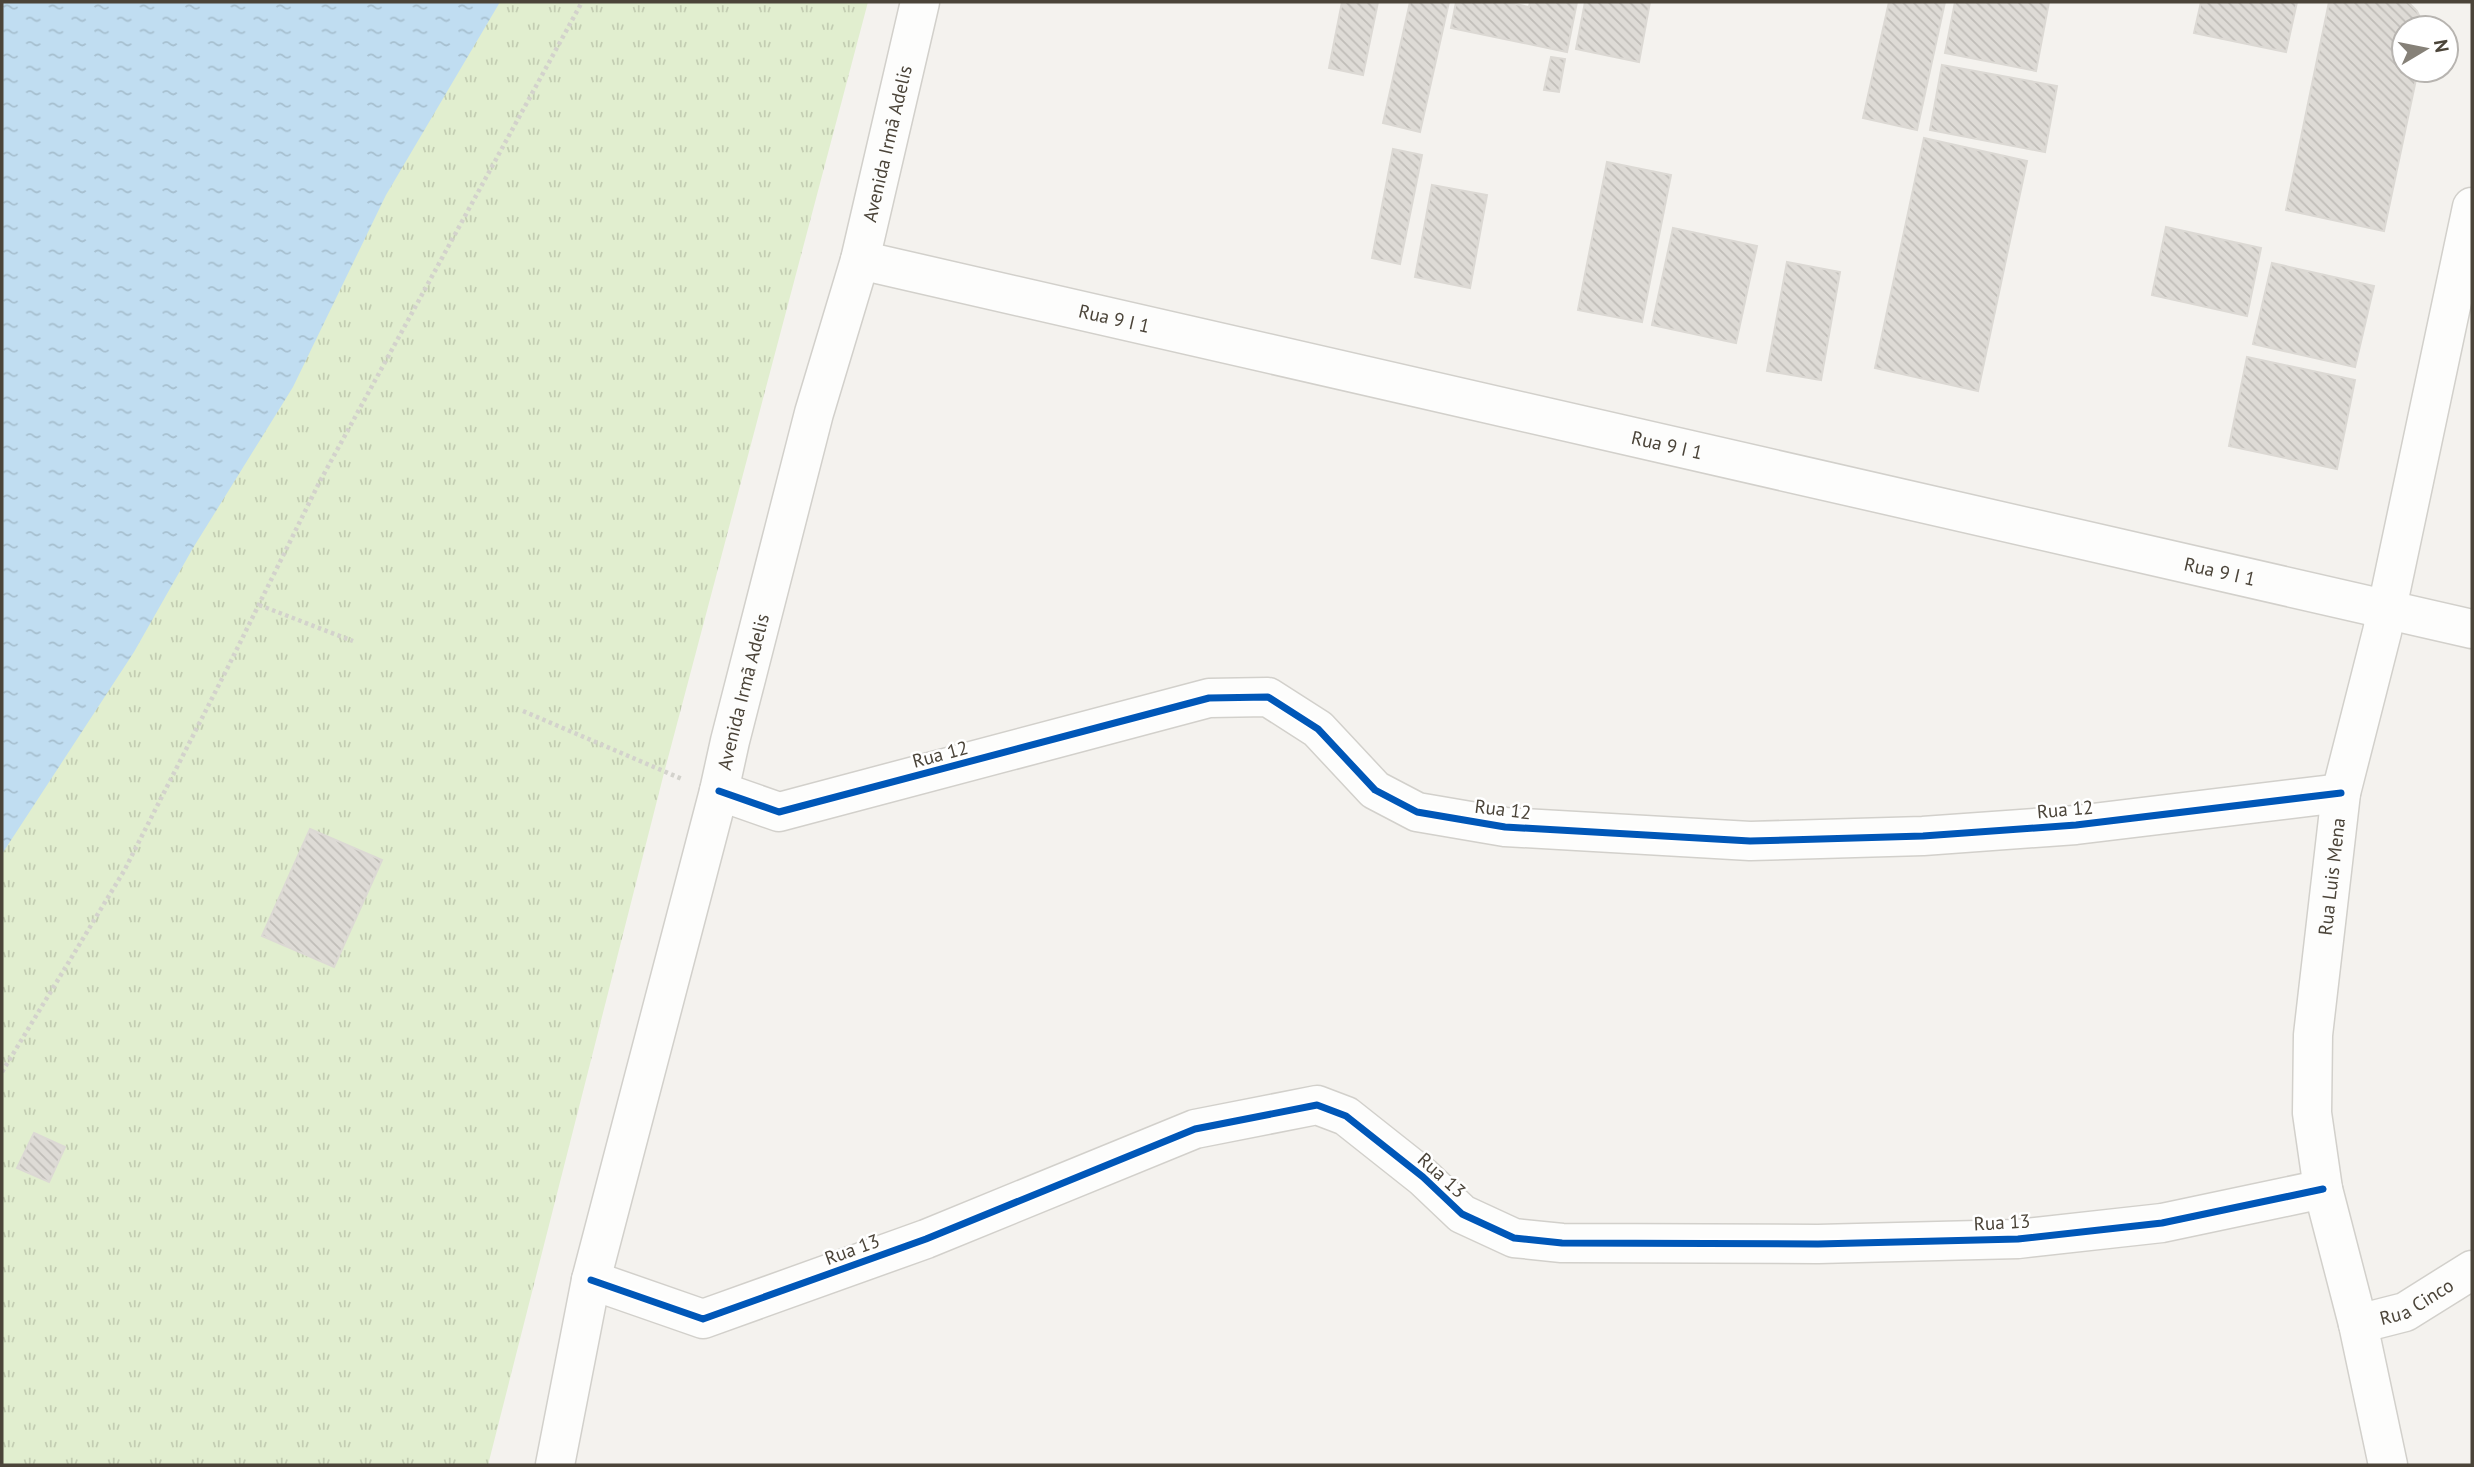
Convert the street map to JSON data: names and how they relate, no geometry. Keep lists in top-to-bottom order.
{
  "streets": {
    "street": [
      "Avenida Irmã Adelis",
      "Rua 9 I 1",
      "Rua 12",
      "Rua Luis Mena",
      "Rua 13",
      "Rua Cinco"
    ]
  },
  "crossings": [
    ["Avenida Irmã Adelis", "Rua 9 I 1"],
    ["Avenida Irmã Adelis", "Rua 12"],
    ["Avenida Irmã Adelis", "Rua 13"],
    ["Rua 9 I 1", "Rua Luis Mena"],
    ["Rua 12", "Rua Luis Mena"],
    ["Rua Luis Mena", "Rua 13"],
    ["Rua Luis Mena", "Rua Cinco"]
  ],
  "north": "right"
}
